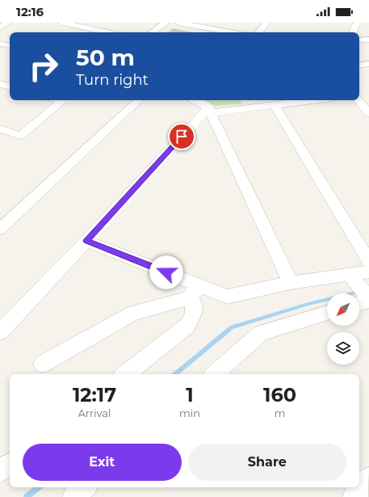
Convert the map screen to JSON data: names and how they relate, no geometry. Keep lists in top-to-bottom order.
{
  "north": "bottom left",
  "page": {
    "status": "12:16",
    "turn": ["50 m", "Turn right"],
    "eta": [
      "12:17",
      "Arrival",
      "1",
      "min",
      "160",
      "m"
    ],
    "buttons": ["Exit", "Share"]
  }
}
